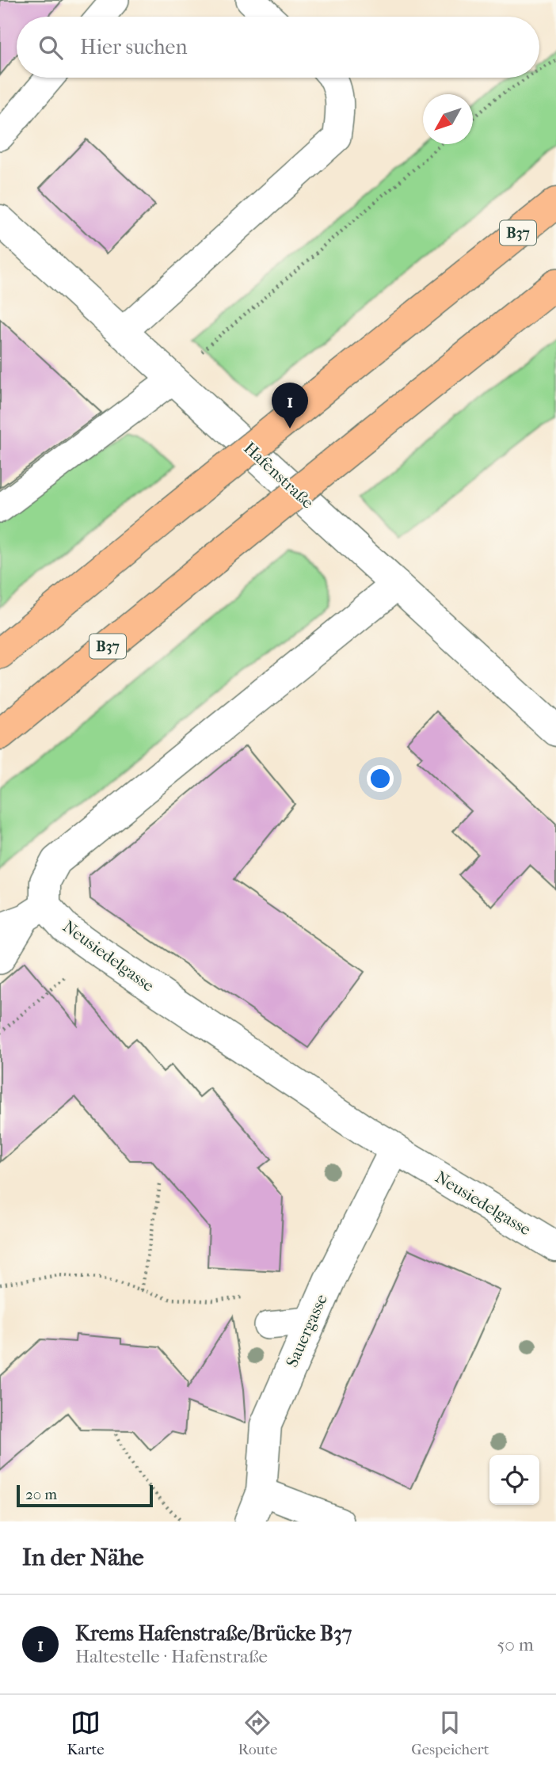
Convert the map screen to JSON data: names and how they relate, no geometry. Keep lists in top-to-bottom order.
{
  "streets": {
    "main road": ["B37"],
    "street": ["Hafenstraße", "Neusiedelgasse", "Sauergasse"]
  },
  "crossings": [
    ["Neusiedelgasse", "Sauergasse"]
  ],
  "scale_bar": "20 m",
  "north": "bottom left",
  "page": {
    "search": "Hier suchen",
    "pins": "1",
    "scale": "20 m",
    "heading": "In der Nähe",
    "list": [
      {
        "mark": "1",
        "name": "Krems Hafenstraße/Brücke B37",
        "note": "Haltestelle · Hafenstraße",
        "value": "50 m"
      }
    ],
    "nav": ["Karte", "Route", "Gespeichert"]
  }
}
